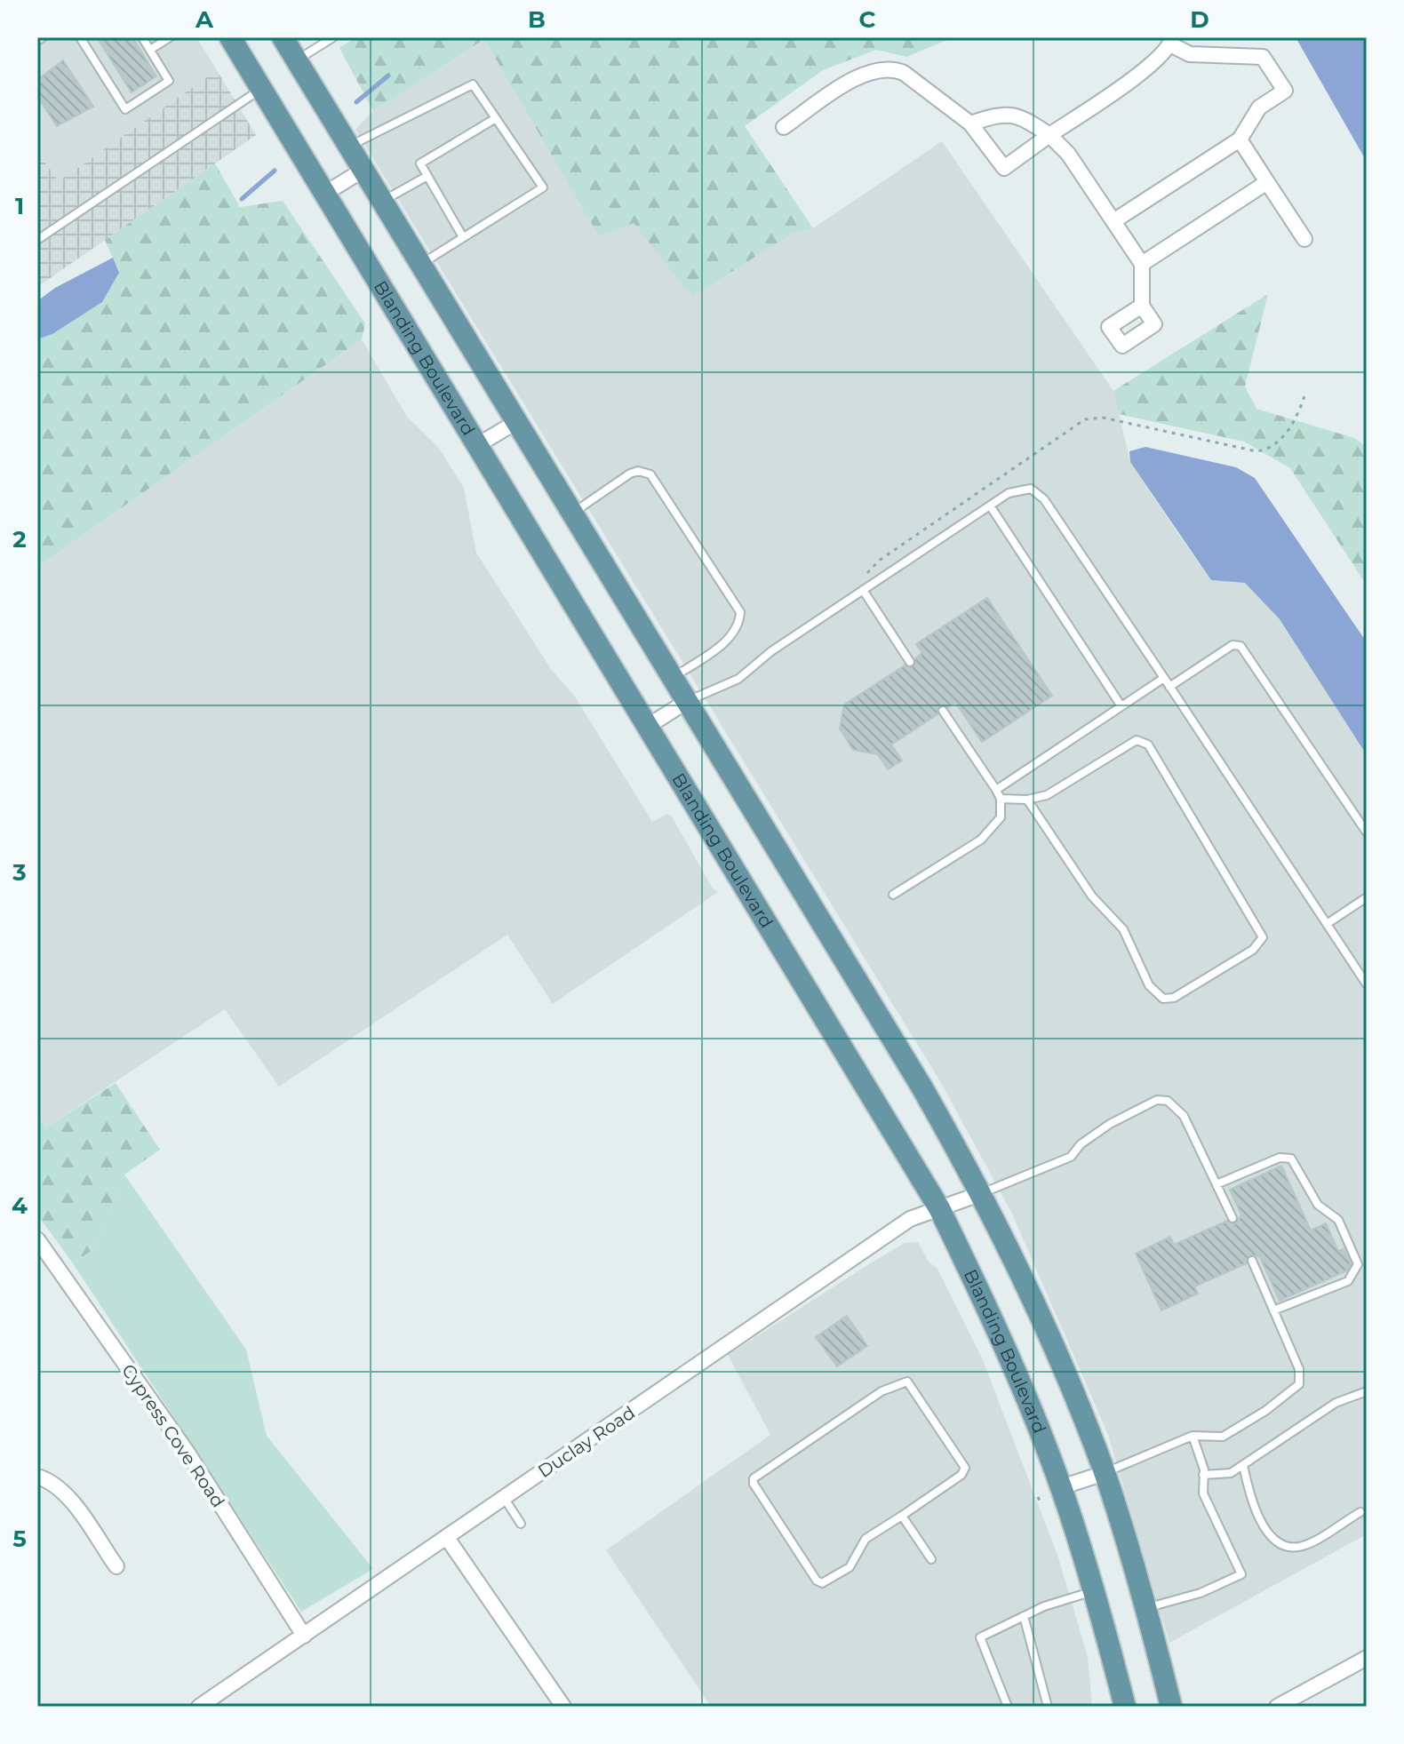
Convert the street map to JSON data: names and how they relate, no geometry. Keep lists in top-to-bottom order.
{
  "streets": {
    "main road": ["Blanding Boulevard"],
    "street": ["Cypress Cove Road", "Duclay Road"]
  },
  "crossings": [
    ["Blanding Boulevard", "Duclay Road"],
    ["Cypress Cove Road", "Duclay Road"]
  ],
  "grid": {
    "columns": [
      "A",
      "B",
      "C",
      "D"
    ],
    "rows": [
      "1",
      "2",
      "3",
      "4",
      "5"
    ]
  }
}
